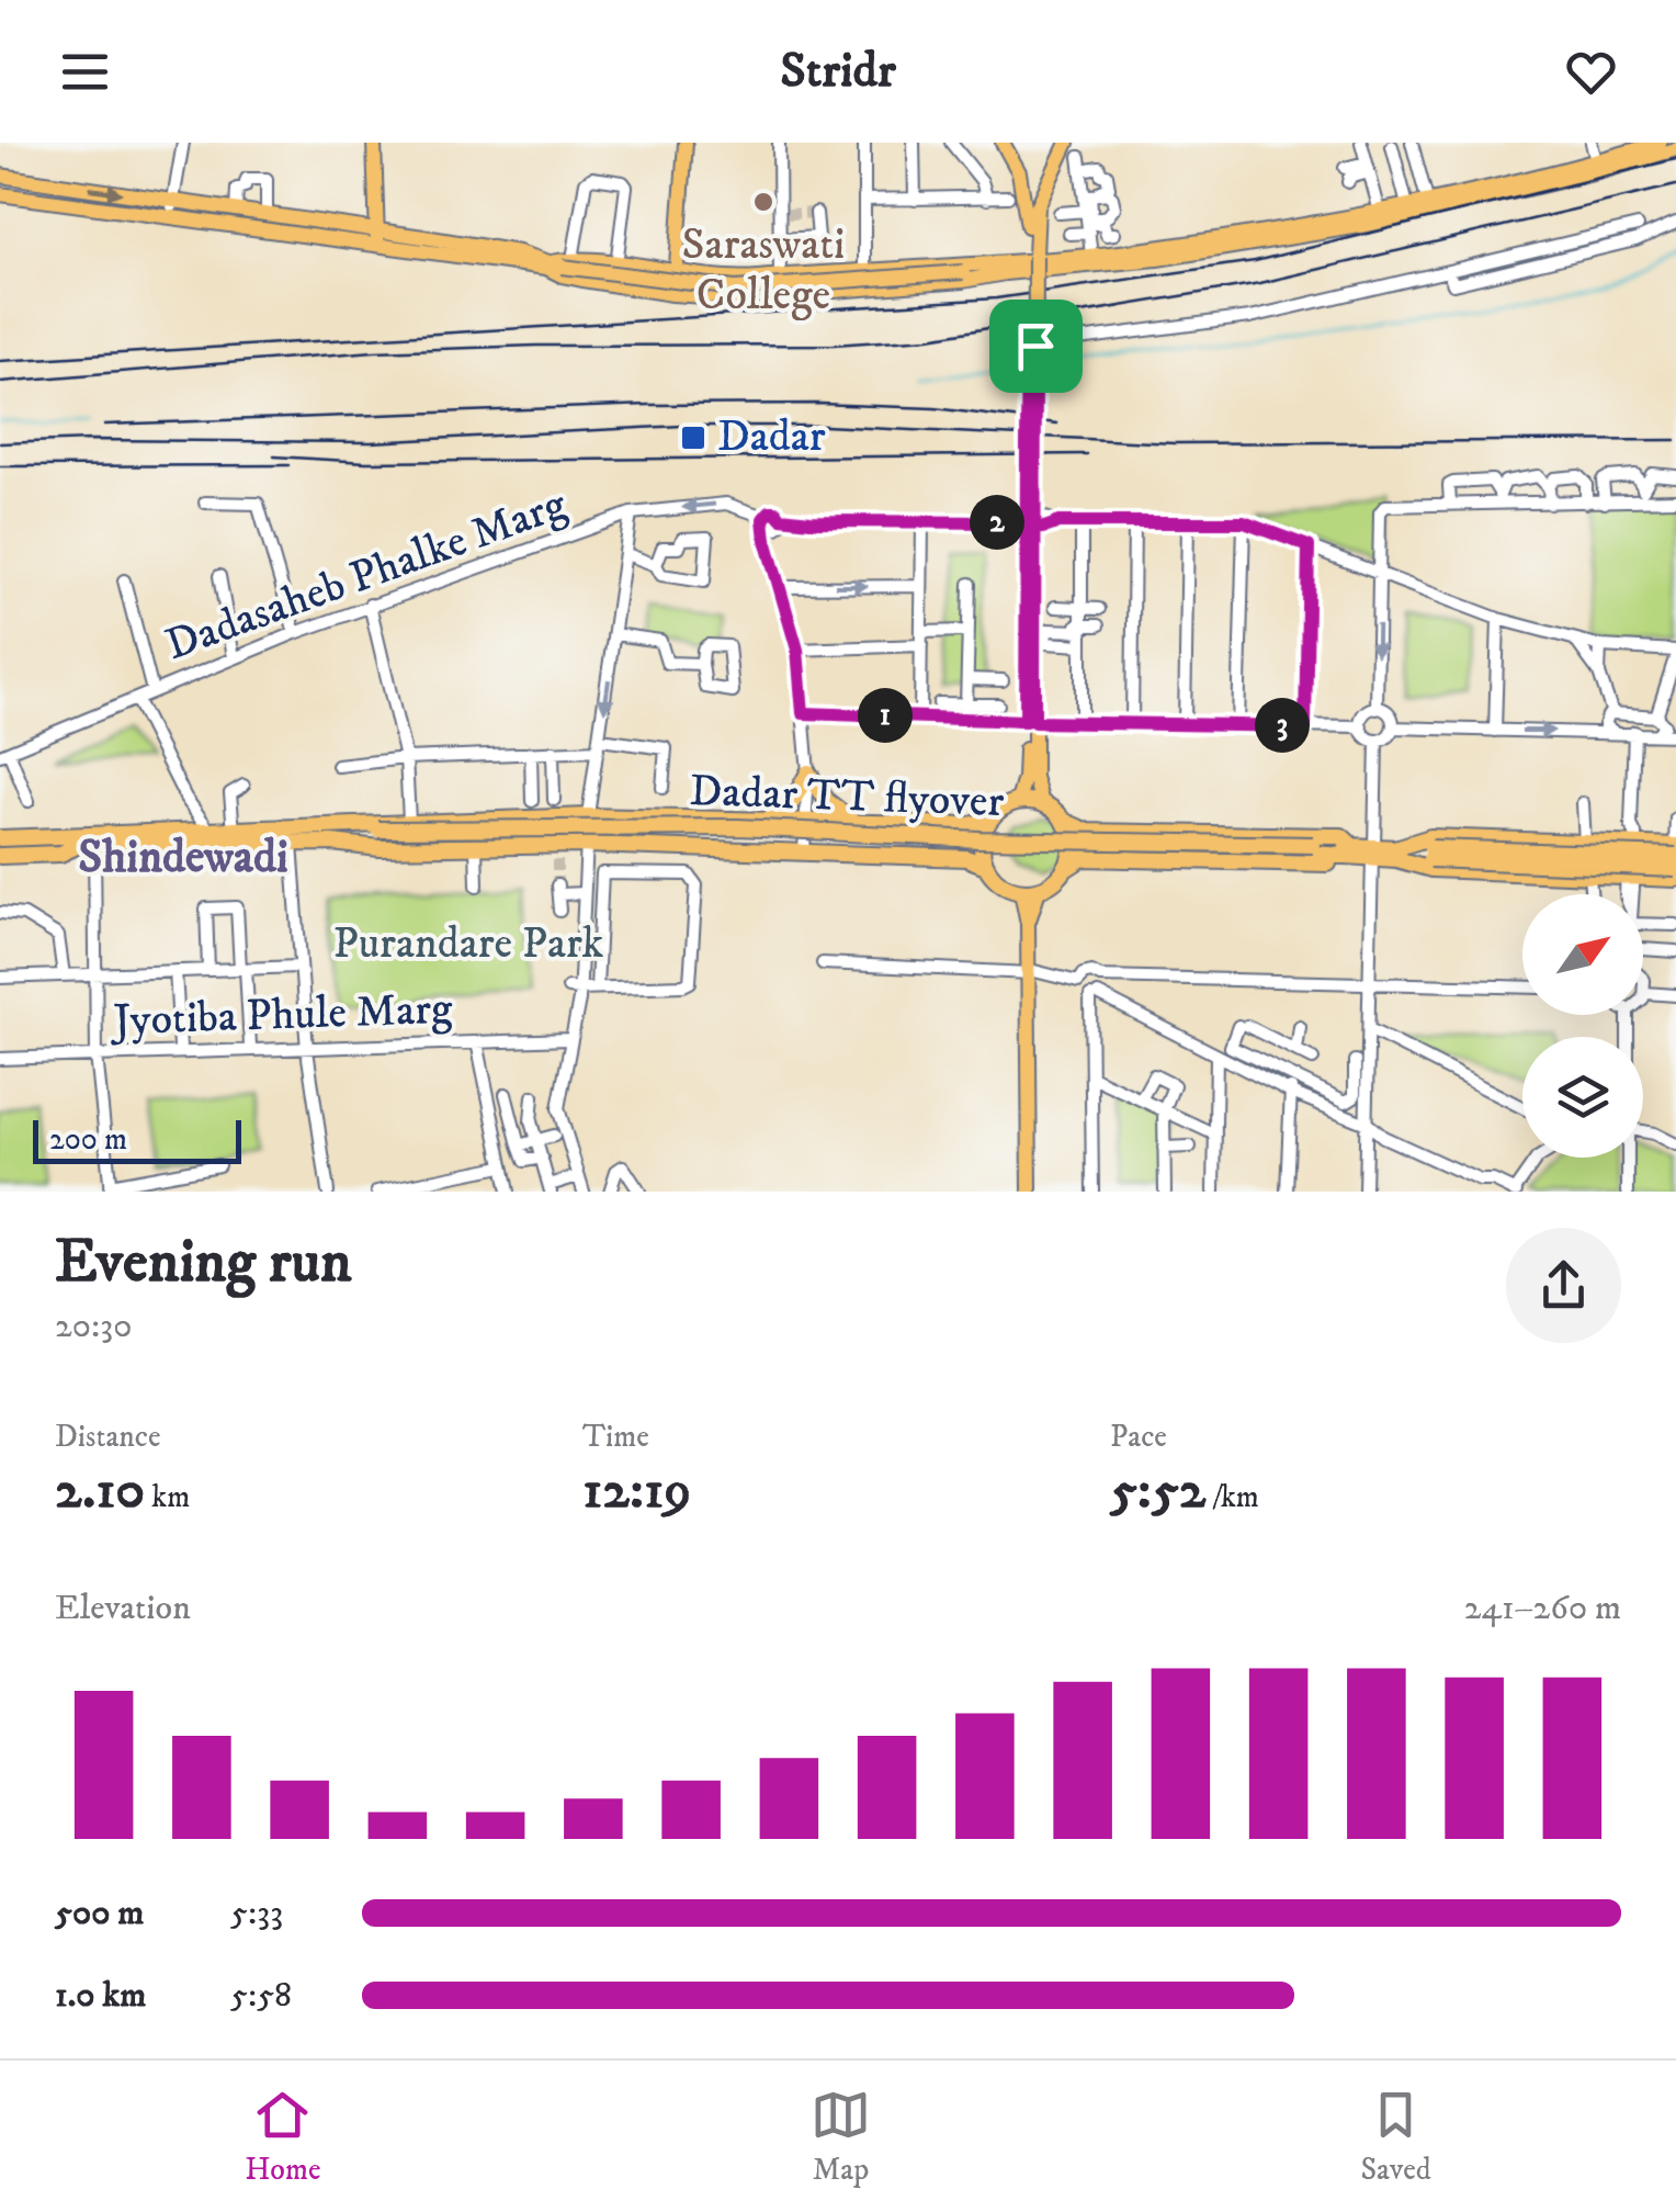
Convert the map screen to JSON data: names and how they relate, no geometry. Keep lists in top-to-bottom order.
{
  "streets": {
    "highway": ["Dadar TT flyover"],
    "street": ["Dadasaheb Phalke Marg", "Jyotiba Phule Marg"]
  },
  "districts": ["Shindewadi"],
  "parks": ["Purandare Park"],
  "places": {
    "other": ["Saraswati College"],
    "transit": ["Dadar"]
  },
  "scale_bar": "200 m",
  "north": "top right",
  "page": {
    "header": "Stridr",
    "pins": ["2", "1", "3"],
    "scale": "200 m",
    "heading": ["Evening run", "20:30"],
    "stats": [
      ["Distance", "2.10 km"],
      ["Time", "12:19"],
      ["Pace", "5:52 /km"]
    ],
    "chart": ["Elevation", "241–260 m"],
    "list": [
      {
        "name": "500 m",
        "note": "5:33"
      },
      {
        "name": "1.0 km",
        "note": "5:58"
      }
    ],
    "tabs": ["Home", "Map", "Saved"]
  }
}
